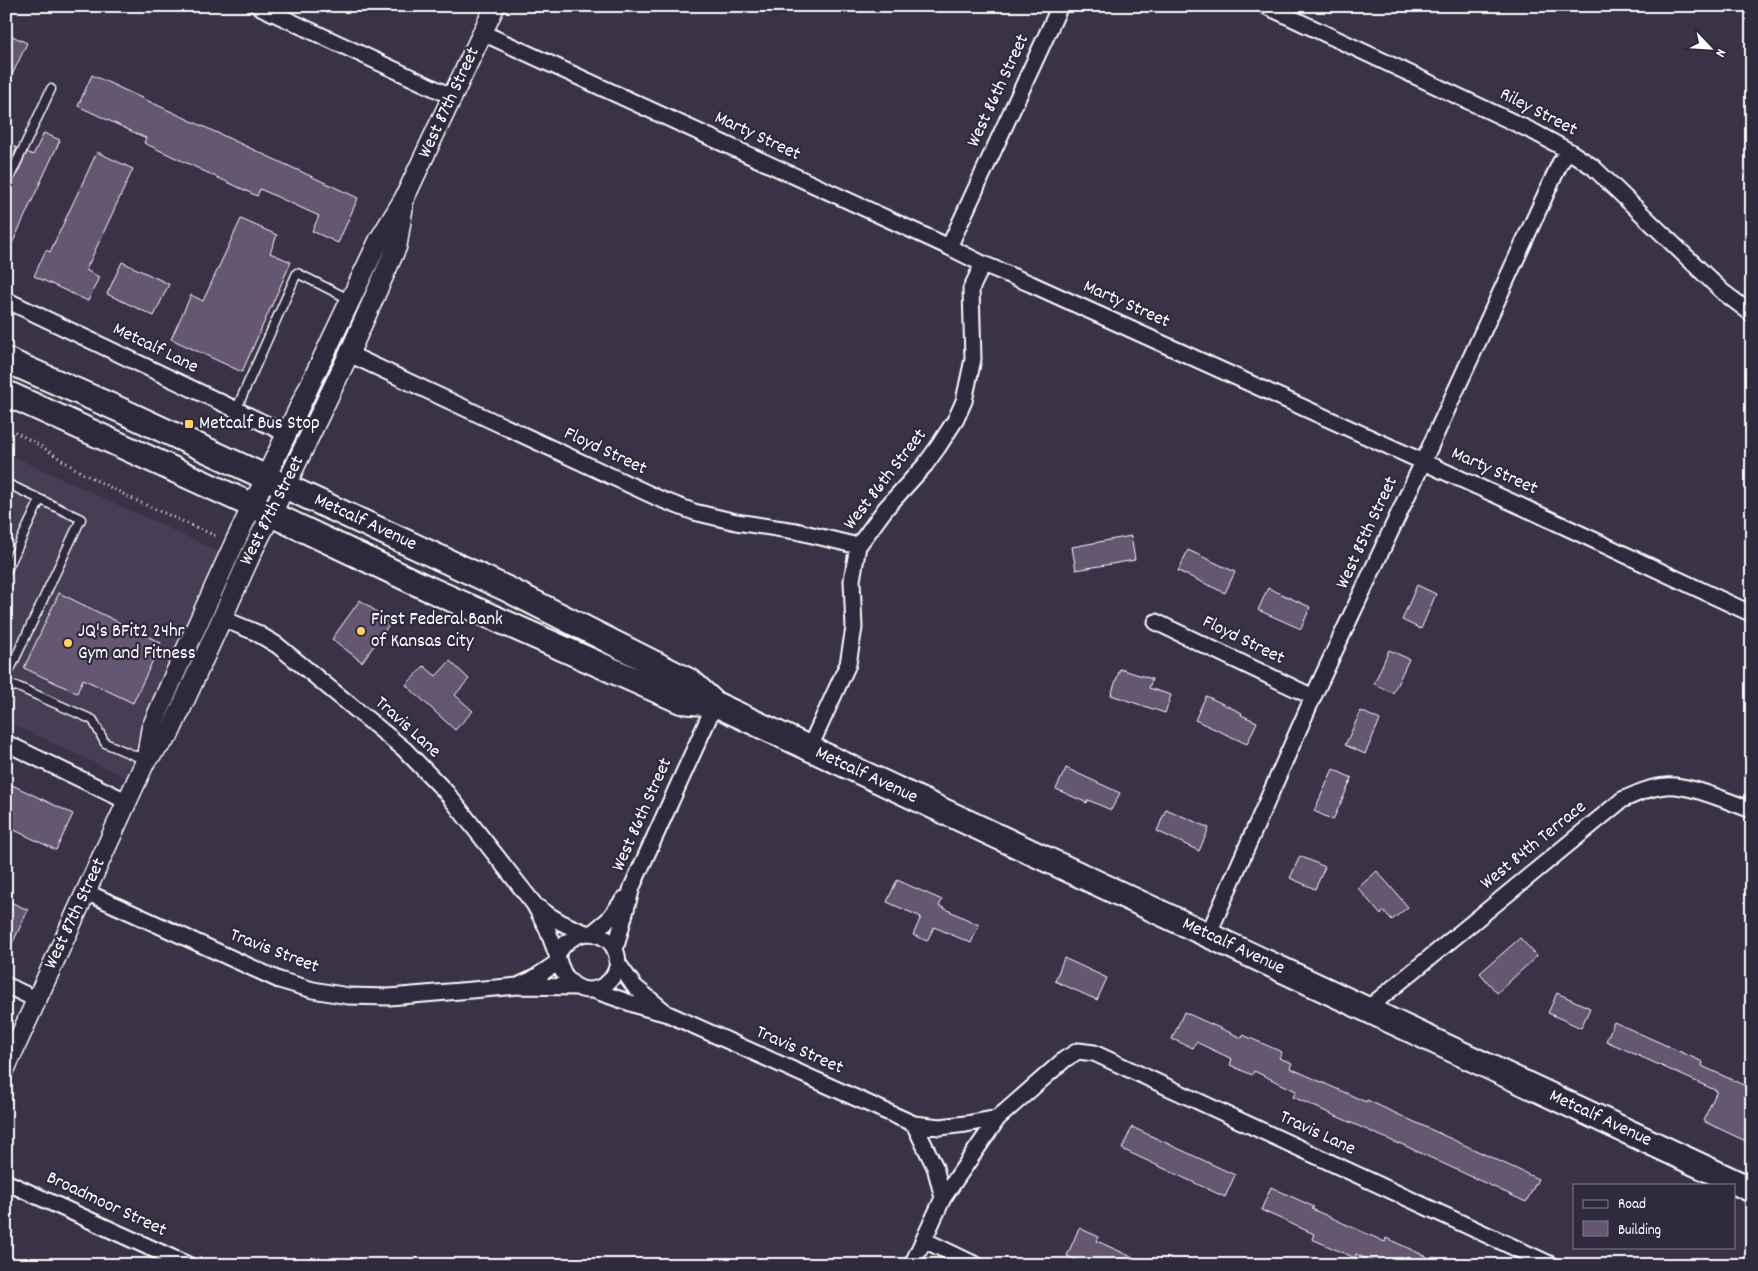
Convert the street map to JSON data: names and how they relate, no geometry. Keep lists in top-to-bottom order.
{
  "streets": {
    "main road": ["Metcalf Avenue"],
    "street": [
      "West 86th Street",
      "West 87th Street",
      "Riley Street",
      "Marty Street",
      "Metcalf Lane",
      "Floyd Street",
      "West 85th Street",
      "Travis Lane",
      "West 84th Terrace",
      "Travis Street",
      "Broadmoor Street"
    ]
  },
  "crossings": [
    ["West 86th Street", "Marty Street"],
    ["West 86th Street", "Floyd Street"],
    ["West 86th Street", "Metcalf Avenue"],
    ["West 86th Street", "Travis Lane"],
    ["West 86th Street", "Travis Street"],
    ["West 87th Street", "Marty Street"],
    ["West 87th Street", "Metcalf Lane"],
    ["West 87th Street", "Floyd Street"],
    ["West 87th Street", "Metcalf Avenue"],
    ["West 87th Street", "Travis Lane"],
    ["West 87th Street", "Travis Street"],
    ["Riley Street", "West 85th Street"],
    ["Marty Street", "West 85th Street"],
    ["Floyd Street", "West 85th Street"],
    ["Metcalf Avenue", "West 85th Street"],
    ["Metcalf Avenue", "West 84th Terrace"],
    ["Travis Lane", "Travis Street"]
  ],
  "places": {
    "transit": ["Metcalf Bus Stop"],
    "other": ["First Federal Bank of Kansas City", "JQ's BFit2 24hr Gym and Fitness"]
  },
  "legend": ["Road", "Building"],
  "north": "bottom right"
}
